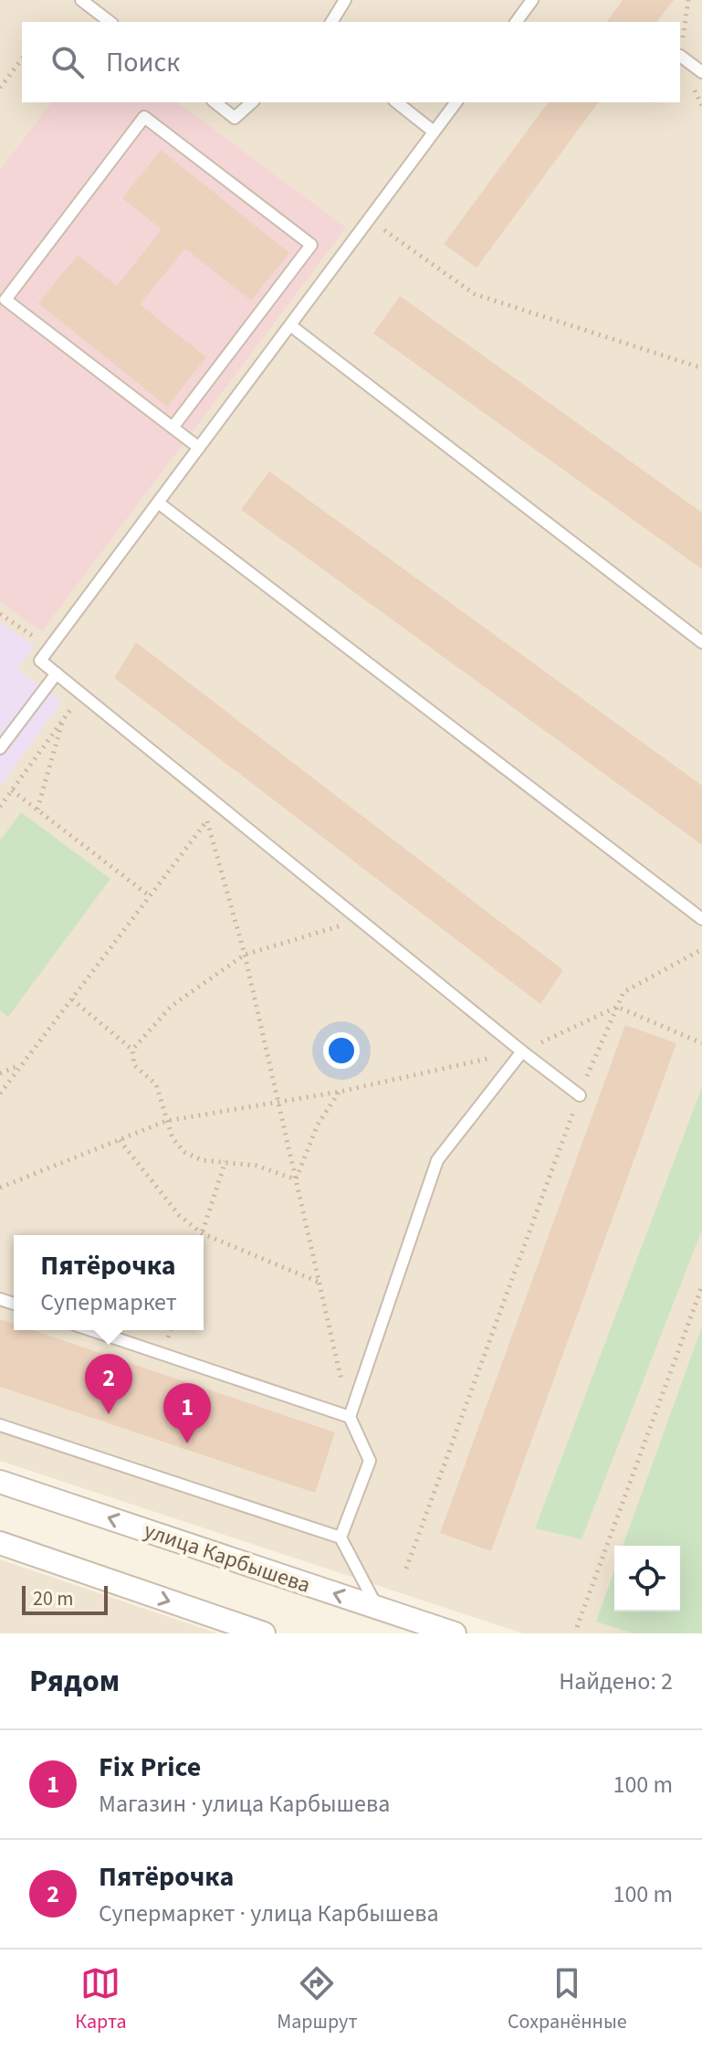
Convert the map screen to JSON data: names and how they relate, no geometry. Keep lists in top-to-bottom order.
{
  "streets": {
    "street": ["улица Карбышева"]
  },
  "scale_bar": "20 m",
  "page": {
    "search": "Поиск",
    "popup": ["Пятёрочка", "Супермаркет"],
    "pins": ["2", "1"],
    "scale": "20 m",
    "heading": ["Рядом", "Найдено: 2"],
    "list": [
      {
        "mark": "1",
        "name": "Fix Price",
        "note": "Магазин · улица Карбышева",
        "value": "100 m"
      },
      {
        "mark": "2",
        "name": "Пятёрочка",
        "note": "Супермаркет · улица Карбышева",
        "value": "100 m"
      }
    ],
    "nav": ["Карта", "Маршрут", "Сохранённые"]
  }
}
